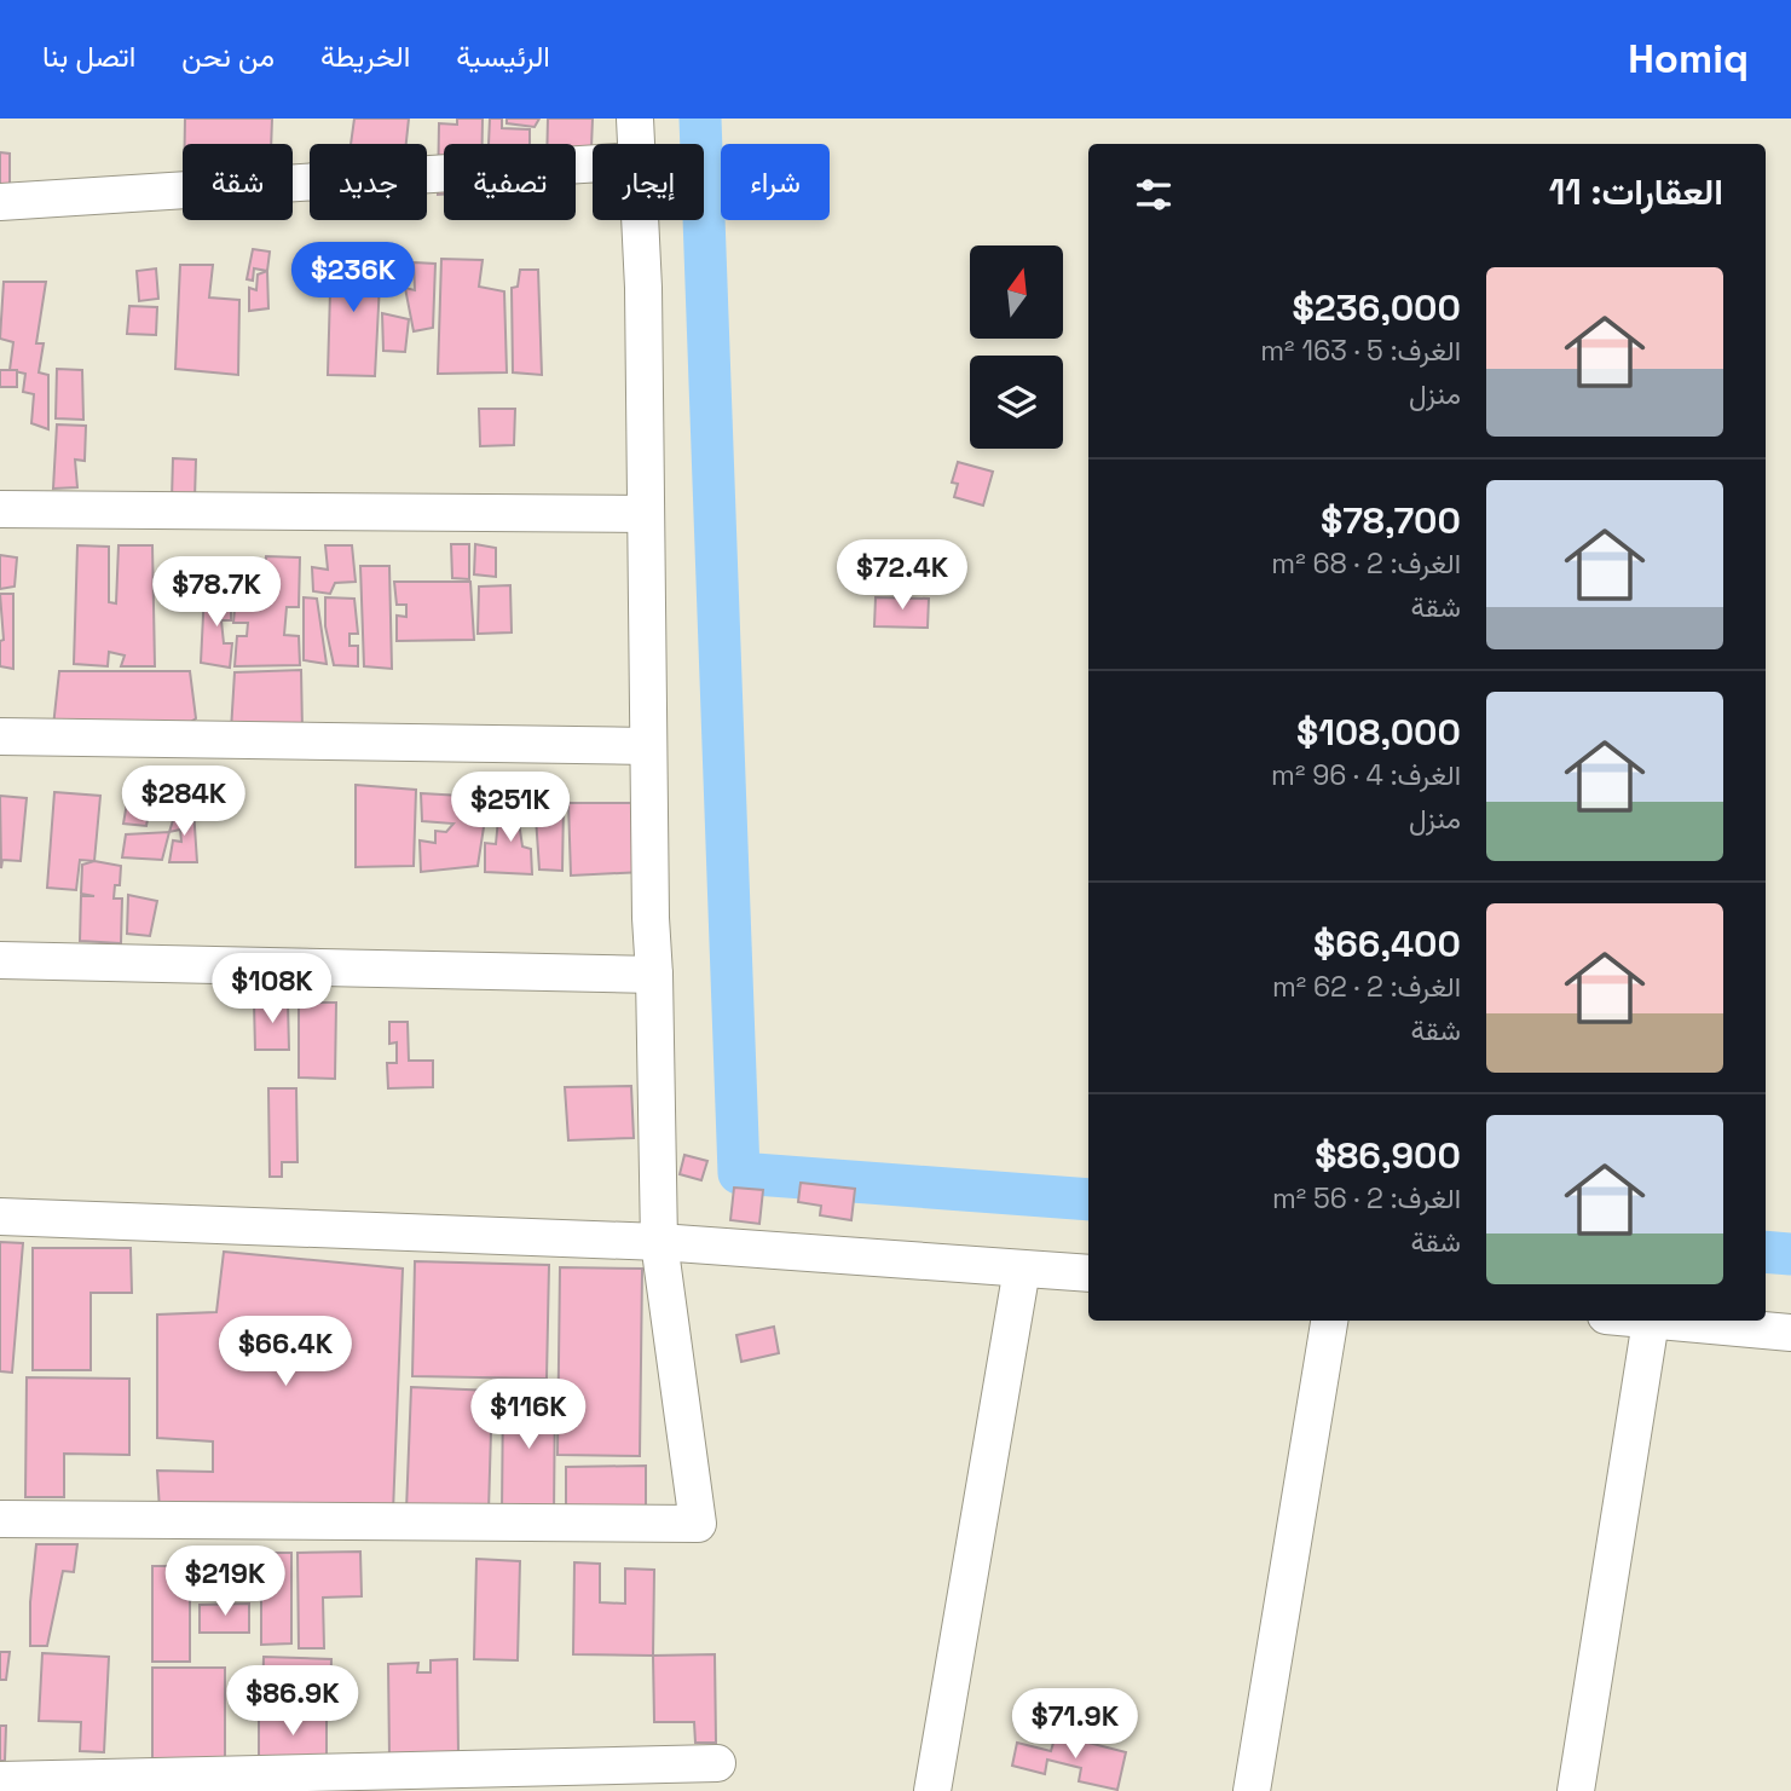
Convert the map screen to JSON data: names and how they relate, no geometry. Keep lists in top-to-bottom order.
{
  "north": "top",
  "page": {
    "header": "Homiq",
    "nav": [
      "الرئيسية",
      "الخريطة",
      "من نحن",
      "اتصل بنا"
    ],
    "chip": [
      "شراء",
      "إيجار",
      "تصفية",
      "جديد",
      "شقة"
    ],
    "heading": "العقارات: 11",
    "price": [
      "$236K",
      "$72.4K",
      "$78.7K",
      "$284K",
      "$251K",
      "$108K",
      "$66.4K",
      "$116K",
      "$219K",
      "$86.9K",
      "$71.9K"
    ],
    "list": [
      {
        "name": "$236,000",
        "note": "الغرف: 5 · 163 m² · منزل"
      },
      {
        "name": "$78,700",
        "note": "الغرف: 2 · 68 m² · شقة"
      },
      {
        "name": "$108,000",
        "note": "الغرف: 4 · 96 m² · منزل"
      },
      {
        "name": "$66,400",
        "note": "الغرف: 2 · 62 m² · شقة"
      },
      {
        "name": "$86,900",
        "note": "الغرف: 2 · 56 m² · شقة"
      }
    ]
  }
}
